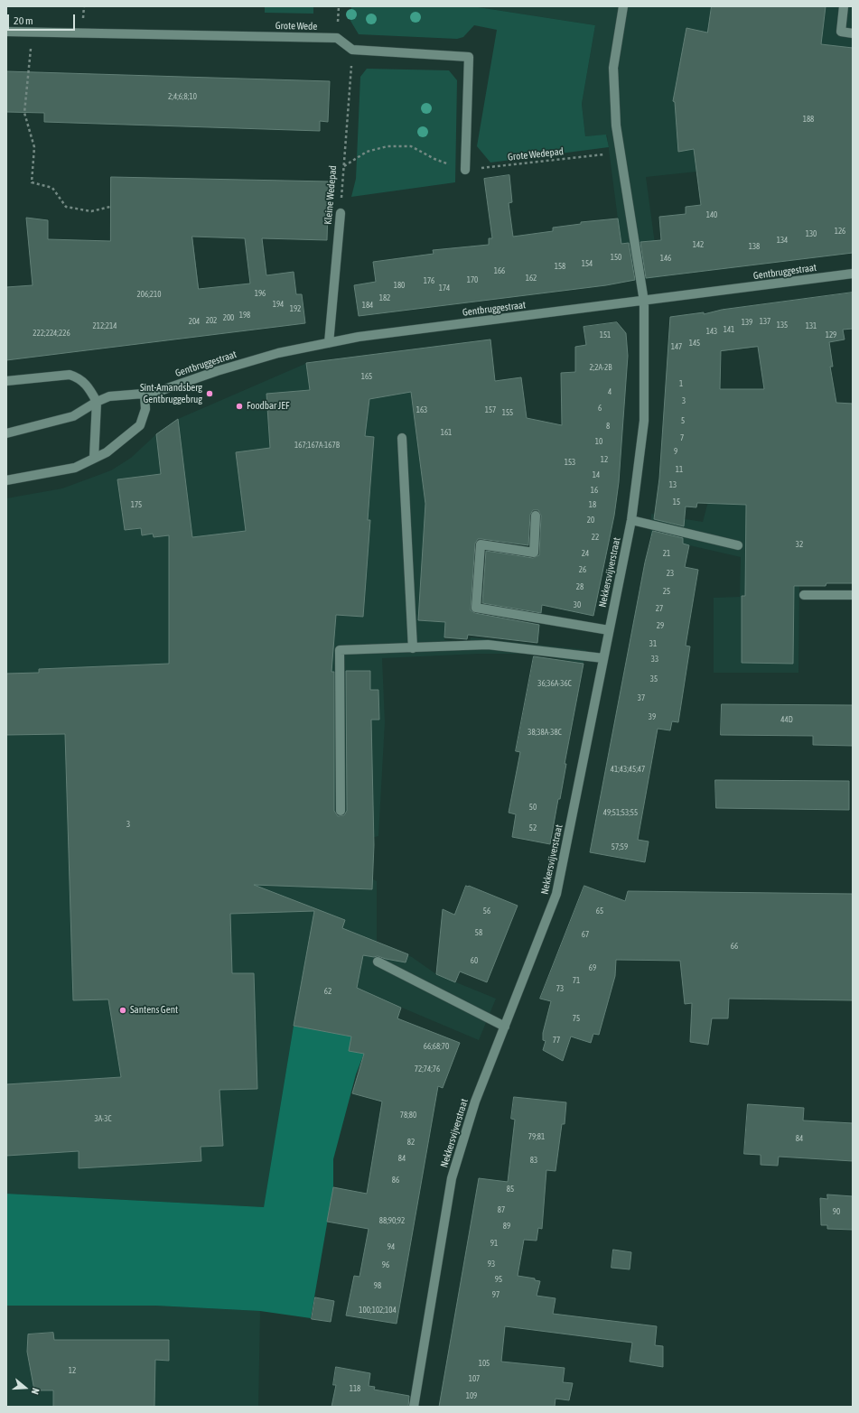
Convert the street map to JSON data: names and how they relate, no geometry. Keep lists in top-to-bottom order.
{
  "streets": {
    "street": [
      "Grote Wede",
      "Kleine Wedepad",
      "Gentbruggestraat",
      "Nekkersvijverstraat"
    ],
    "path": ["Grote Wedepad"]
  },
  "crossings": [
    ["Grote Wede", "Kleine Wedepad"],
    ["Kleine Wedepad", "Gentbruggestraat"],
    ["Gentbruggestraat", "Nekkersvijverstraat"]
  ],
  "places": ["Sint-Amandsberg Gentbruggebrug", "Foodbar JEF", "Santens Gent"],
  "house_numbers": [
    "2;4;6;8;10",
    "188",
    "140",
    "126",
    "130",
    "134",
    "142",
    "138",
    "150",
    "146",
    "154",
    "158",
    "166",
    "162",
    "170",
    "176",
    "180",
    "174",
    "196",
    "206;210",
    "182",
    "194",
    "184",
    "192",
    "198",
    "200",
    "202",
    "204",
    "137",
    "139",
    "135",
    "212;214",
    "131",
    "141",
    "143",
    "222;224;226",
    "151",
    "129",
    "145",
    "147",
    "2;2A-2B",
    "165",
    "1",
    "4",
    "3",
    "6",
    "163",
    "157",
    "155",
    "5",
    "8",
    "161",
    "7",
    "10",
    "167;167A-167B",
    "9",
    "12",
    "153",
    "11",
    "14",
    "13",
    "16",
    "15",
    "175",
    "18",
    "20",
    "22",
    "32",
    "24",
    "21",
    "26",
    "23",
    "28",
    "25",
    "30",
    "27",
    "29",
    "31",
    "33",
    "35",
    "36;36A-36C",
    "37",
    "39",
    "44D",
    "38;38A-38C",
    "41;43;45;47",
    "50",
    "49;51;53;55",
    "3",
    "52",
    "57;59",
    "56",
    "65",
    "58",
    "67",
    "66",
    "60",
    "69",
    "71",
    "73",
    "62",
    "75",
    "77",
    "66;68;70",
    "72;74;76",
    "78;80",
    "3A-3C",
    "79;81",
    "84",
    "82",
    "84",
    "83",
    "86",
    "85",
    "87",
    "90",
    "88;90;92",
    "89",
    "91",
    "94",
    "93",
    "96",
    "95",
    "98",
    "97",
    "100;102;104",
    "105",
    "12",
    "107",
    "118",
    "109"
  ],
  "scale_bar": "20 m",
  "north": "right"
}
